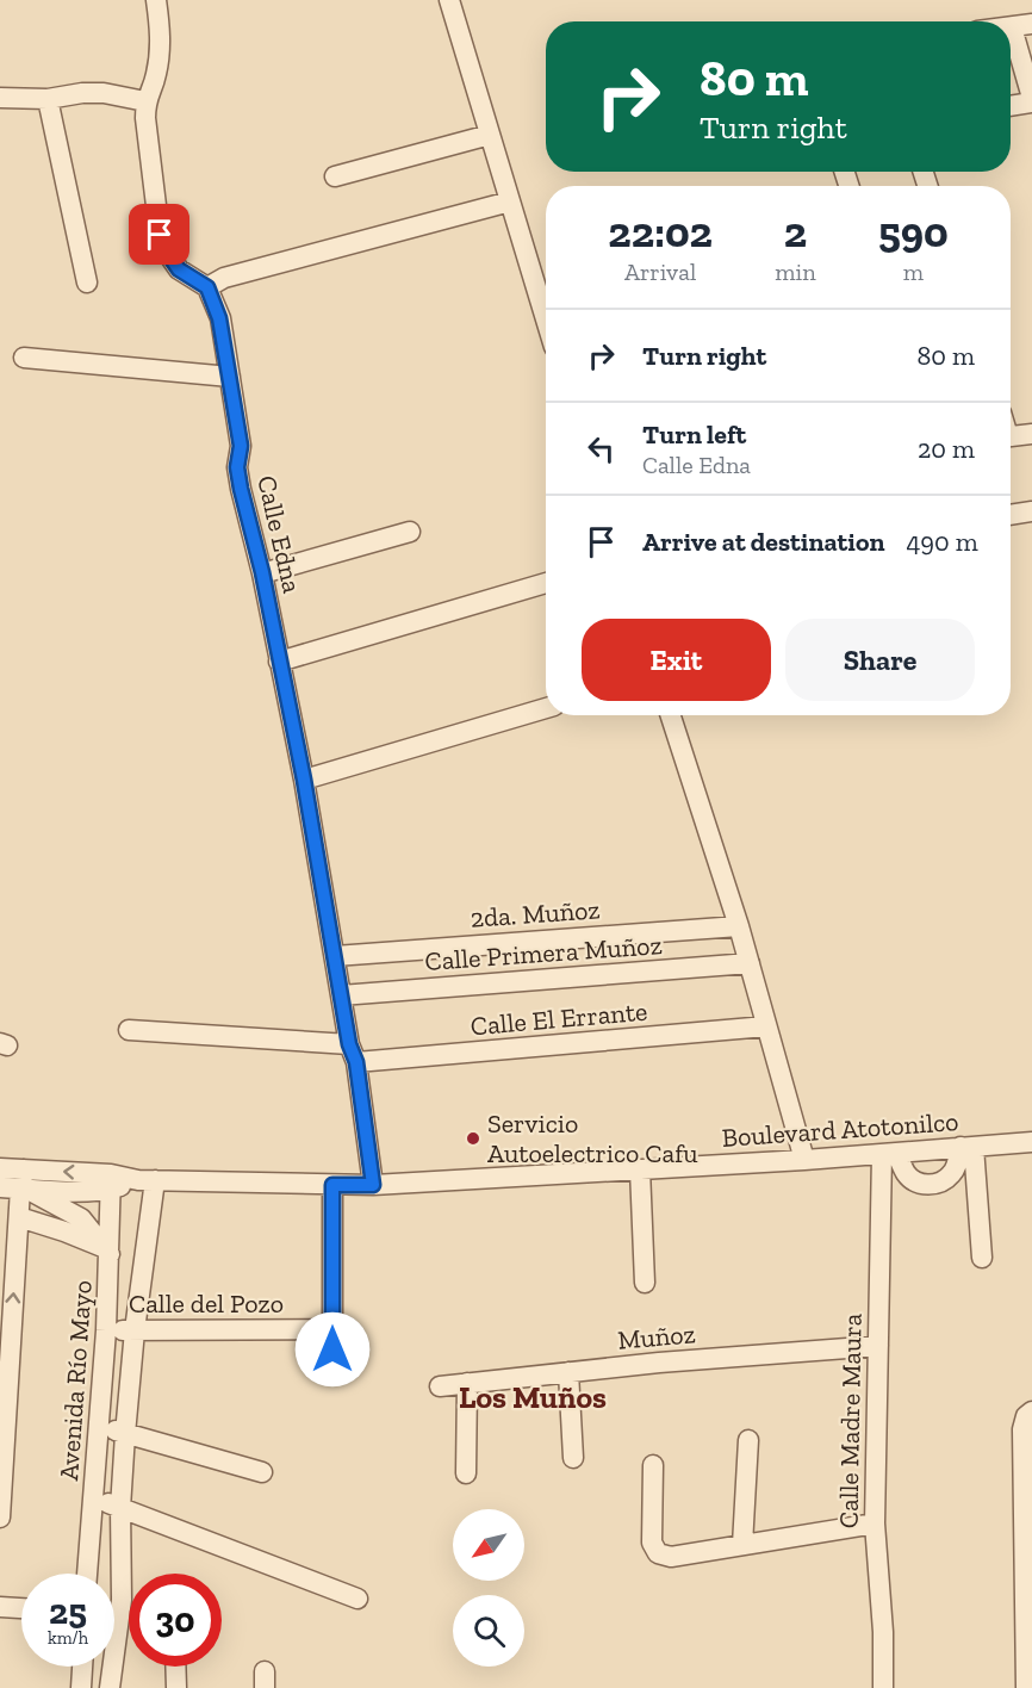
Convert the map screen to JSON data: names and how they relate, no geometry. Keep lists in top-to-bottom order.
{
  "streets": {
    "street": [
      "Calle Edna",
      "2da. Muñoz",
      "Calle Primera Muñoz",
      "Calle El Errante",
      "Boulevard Atotonilco",
      "Calle del Pozo",
      "Muñoz",
      "Avenida Río Mayo",
      "Calle Madre Maura"
    ]
  },
  "crossings": [
    ["Calle Edna", "2da. Muñoz"],
    ["Calle Edna", "Calle Primera Muñoz"],
    ["Calle Edna", "Calle El Errante"],
    ["Calle Edna", "Boulevard Atotonilco"],
    ["Boulevard Atotonilco", "Avenida Río Mayo"],
    ["Boulevard Atotonilco", "Calle Madre Maura"],
    ["Calle del Pozo", "Avenida Río Mayo"],
    ["Muñoz", "Calle Madre Maura"]
  ],
  "districts": ["Los Muños"],
  "places": ["Servicio Autoelectrico Cafu"],
  "north": "bottom left",
  "page": {
    "turn": ["80 m", "Turn right"],
    "eta": [
      "22:02",
      "Arrival",
      "2",
      "min",
      "590",
      "m"
    ],
    "list": [
      {
        "name": "Turn right",
        "value": "80 m"
      },
      {
        "name": "Turn left",
        "note": "Calle Edna",
        "value": "20 m"
      },
      {
        "name": "Arrive at destination",
        "value": "490 m"
      }
    ],
    "buttons": ["Exit", "Share"],
    "speed": "25 km/h",
    "limit": "30"
  }
}
